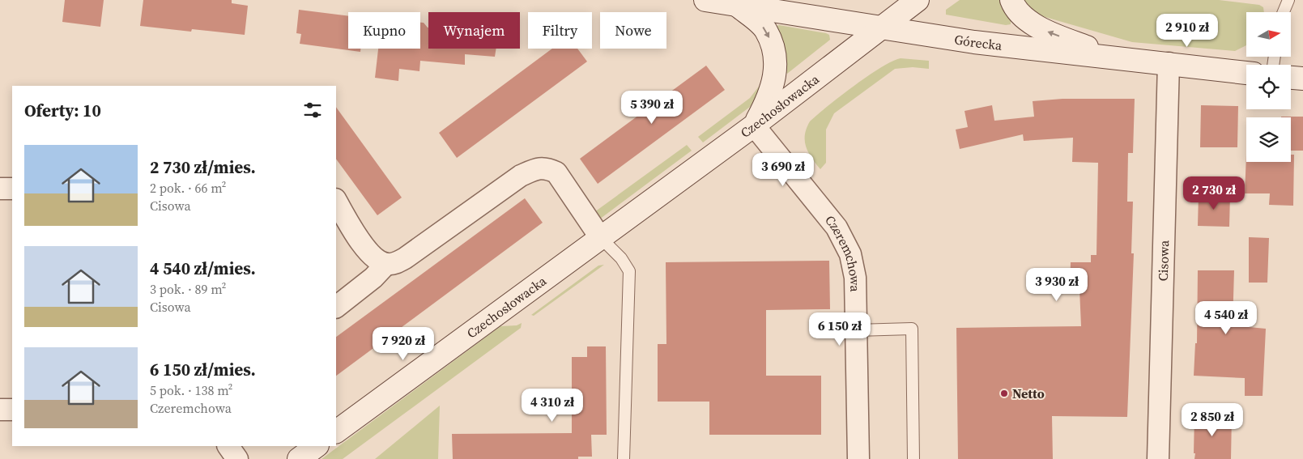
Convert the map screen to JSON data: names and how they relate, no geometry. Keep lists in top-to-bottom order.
{
  "streets": {
    "street": [
      "Górecka",
      "Czechosłowacka",
      "Czeremchowa",
      "Cisowa"
    ]
  },
  "crossings": [
    ["Górecka", "Czechosłowacka"],
    ["Górecka", "Cisowa"],
    ["Czechosłowacka", "Czeremchowa"]
  ],
  "places": ["Netto"],
  "north": "right",
  "page": {
    "chip": [
      "Kupno",
      "Wynajem",
      "Filtry",
      "Nowe"
    ],
    "price": [
      "2 910 zł",
      "5 390 zł",
      "3 690 zł",
      "2 730 zł",
      "3 930 zł",
      "4 540 zł",
      "6 150 zł",
      "7 920 zł",
      "4 310 zł",
      "2 850 zł"
    ],
    "heading": "Oferty: 10",
    "list": [
      {
        "name": "2 730 zł/mies.",
        "note": "2 pok. · 66 m² · Cisowa"
      },
      {
        "name": "4 540 zł/mies.",
        "note": "3 pok. · 89 m² · Cisowa"
      },
      {
        "name": "6 150 zł/mies.",
        "note": "5 pok. · 138 m² · Czeremchowa"
      }
    ]
  }
}
